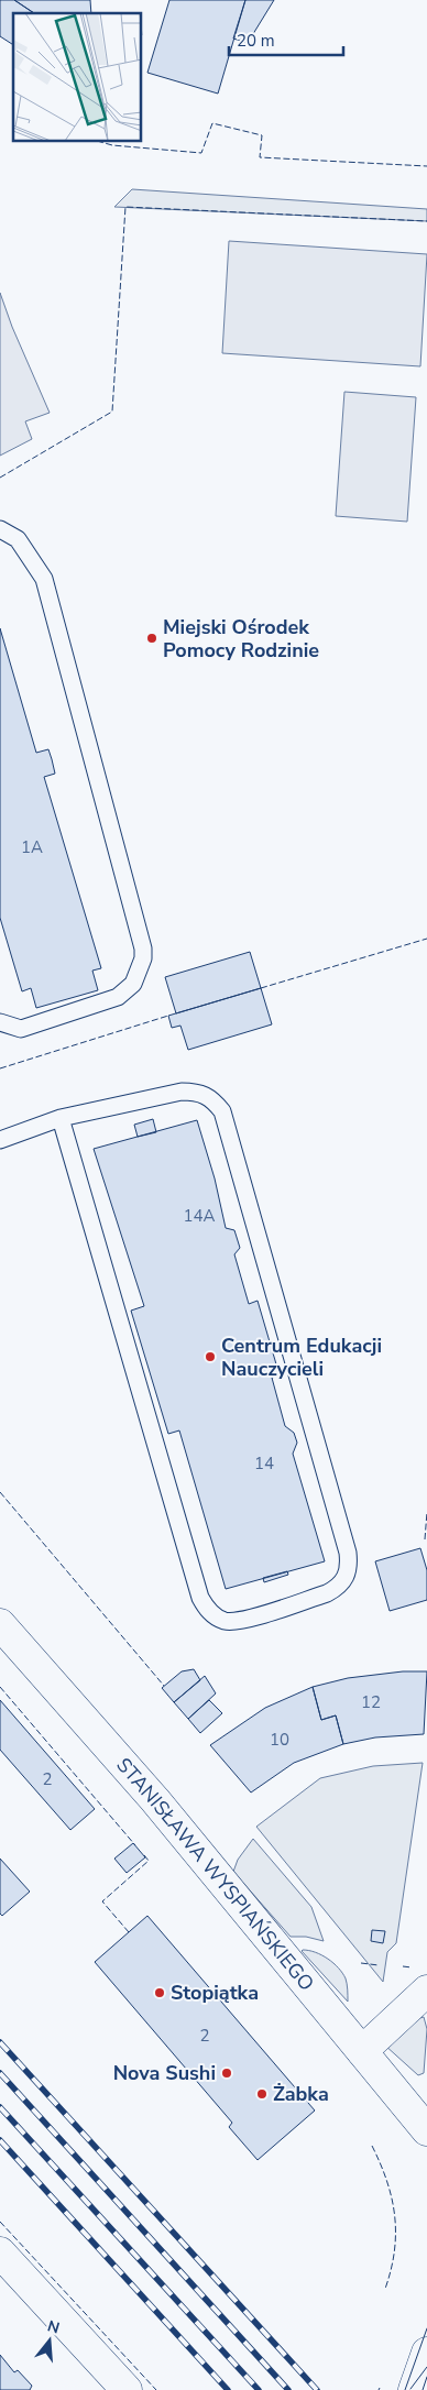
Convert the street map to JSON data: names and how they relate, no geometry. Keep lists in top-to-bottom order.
{
  "streets": {
    "street": ["STANISŁAWA WYSPIAŃSKIEGO"]
  },
  "places": [
    "Miejski Ośrodek Pomocy Rodzinie",
    "Centrum Edukacji Nauczycieli",
    "Stopiątka",
    "Nova Sushi",
    "Żabka"
  ],
  "house_numbers": [
    "1A",
    "14A",
    "14",
    "12",
    "10",
    "2",
    "2"
  ],
  "scale_bar": "20 m",
  "north": "top"
}
